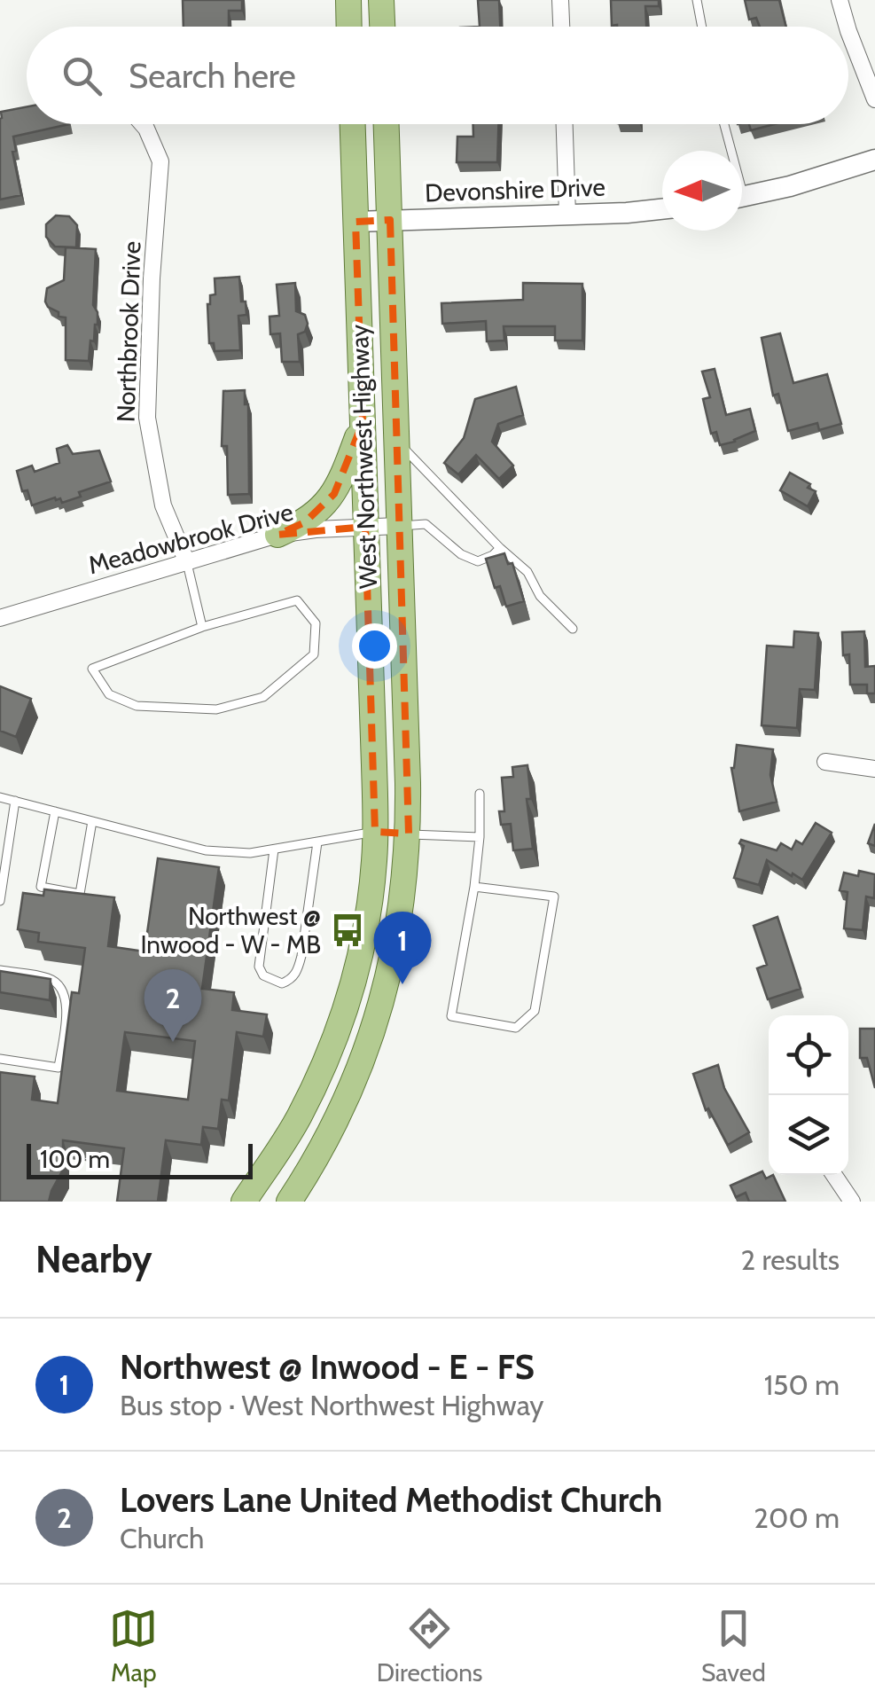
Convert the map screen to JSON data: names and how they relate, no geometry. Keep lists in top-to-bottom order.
{
  "streets": {
    "main road": ["West Northwest Highway"],
    "street": ["Devonshire Drive", "Northbrook Drive", "Meadowbrook Drive"]
  },
  "crossings": [
    ["Devonshire Drive", "West Northwest Highway"],
    ["Northbrook Drive", "Meadowbrook Drive"],
    ["West Northwest Highway", "Meadowbrook Drive"]
  ],
  "places": {
    "bus stop": ["Northwest @ Inwood - W - MB"]
  },
  "scale_bar": "100 m",
  "north": "left",
  "page": {
    "search": "Search here",
    "pins": ["1", "2"],
    "scale": "100 m",
    "heading": ["Nearby", "2 results"],
    "list": [
      {
        "mark": "1",
        "name": "Northwest @ Inwood - E - FS",
        "note": "Bus stop · West Northwest Highway",
        "value": "150 m"
      },
      {
        "mark": "2",
        "name": "Lovers Lane United Methodist Church",
        "note": "Church",
        "value": "200 m"
      }
    ],
    "nav": ["Map", "Directions", "Saved"]
  }
}
